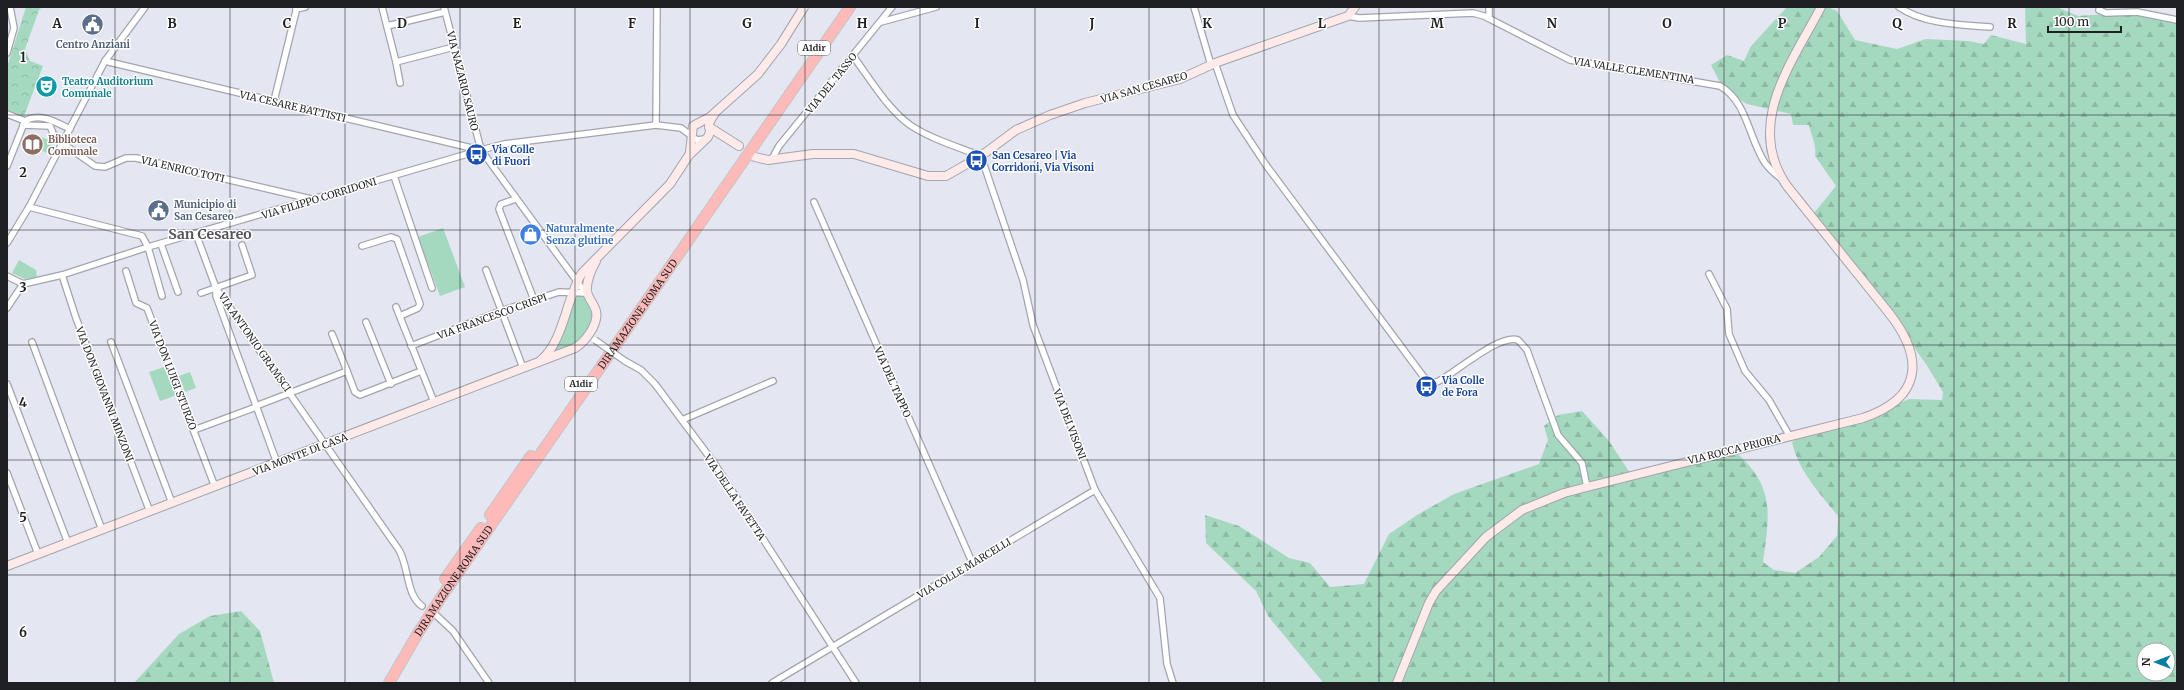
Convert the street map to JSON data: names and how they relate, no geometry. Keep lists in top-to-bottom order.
{
  "streets": {
    "highway": ["A1dir", "DIRAMAZIONE ROMA SUD"],
    "street": [
      "VIA VALLE CLEMENTINA",
      "VIA NAZARIO SAURO",
      "VIA DEL TASSO",
      "VIA SAN CESAREO",
      "VIA CESARE BATTISTI",
      "VIA ENRICO TOTI",
      "VIA FILIPPO CORRIDONI",
      "VIA FRANCESCO CRISPI",
      "VIA ANTONIO GRAMSCI",
      "VIA DON LUIGI STURZO",
      "VIA DEL TAPPO",
      "VIA DON GIOVANNI MINZONI",
      "VIA DEI VISONI",
      "VIA ROCCA PRIORA",
      "VIA MONTE DI CASA",
      "VIA DELLA FAVETTA",
      "VIA COLLE MARCELLI"
    ]
  },
  "crossings": [
    ["VIA VALLE CLEMENTINA", "VIA SAN CESAREO"],
    ["VIA VALLE CLEMENTINA", "VIA ROCCA PRIORA"],
    ["VIA NAZARIO SAURO", "VIA CESARE BATTISTI"],
    ["VIA NAZARIO SAURO", "VIA FILIPPO CORRIDONI"],
    ["VIA SAN CESAREO", "VIA DEI VISONI"],
    ["VIA CESARE BATTISTI", "VIA FILIPPO CORRIDONI"],
    ["VIA ENRICO TOTI", "VIA FILIPPO CORRIDONI"],
    ["VIA FILIPPO CORRIDONI", "VIA ANTONIO GRAMSCI"],
    ["VIA FILIPPO CORRIDONI", "VIA DON GIOVANNI MINZONI"],
    ["VIA ANTONIO GRAMSCI", "VIA MONTE DI CASA"],
    ["VIA DON LUIGI STURZO", "VIA MONTE DI CASA"],
    ["VIA DEL TAPPO", "VIA COLLE MARCELLI"],
    ["VIA DON GIOVANNI MINZONI", "VIA MONTE DI CASA"],
    ["VIA DEI VISONI", "VIA COLLE MARCELLI"],
    ["VIA MONTE DI CASA", "VIA DELLA FAVETTA"],
    ["VIA DELLA FAVETTA", "VIA COLLE MARCELLI"]
  ],
  "districts": ["San Cesareo"],
  "places": {
    "public building": ["Centro Anziani", "Municipio di San Cesareo"],
    "theatre": ["Teatro Auditorium Comunale"],
    "library": ["Biblioteca Comunale"],
    "bus stop": ["Via Colle di Fuori", "San Cesareo | Via Corridoni, Via Visoni", "Via Colle de Fora"],
    "shop": ["Naturalmente Senza glutine"]
  },
  "scale_bar": "100 m",
  "north": "left",
  "grid": {
    "columns": [
      "A",
      "B",
      "C",
      "D",
      "E",
      "F",
      "G",
      "H",
      "I",
      "J",
      "K",
      "L",
      "M",
      "N",
      "O",
      "P",
      "Q",
      "R"
    ],
    "rows": [
      "1",
      "2",
      "3",
      "4",
      "5",
      "6"
    ]
  }
}
